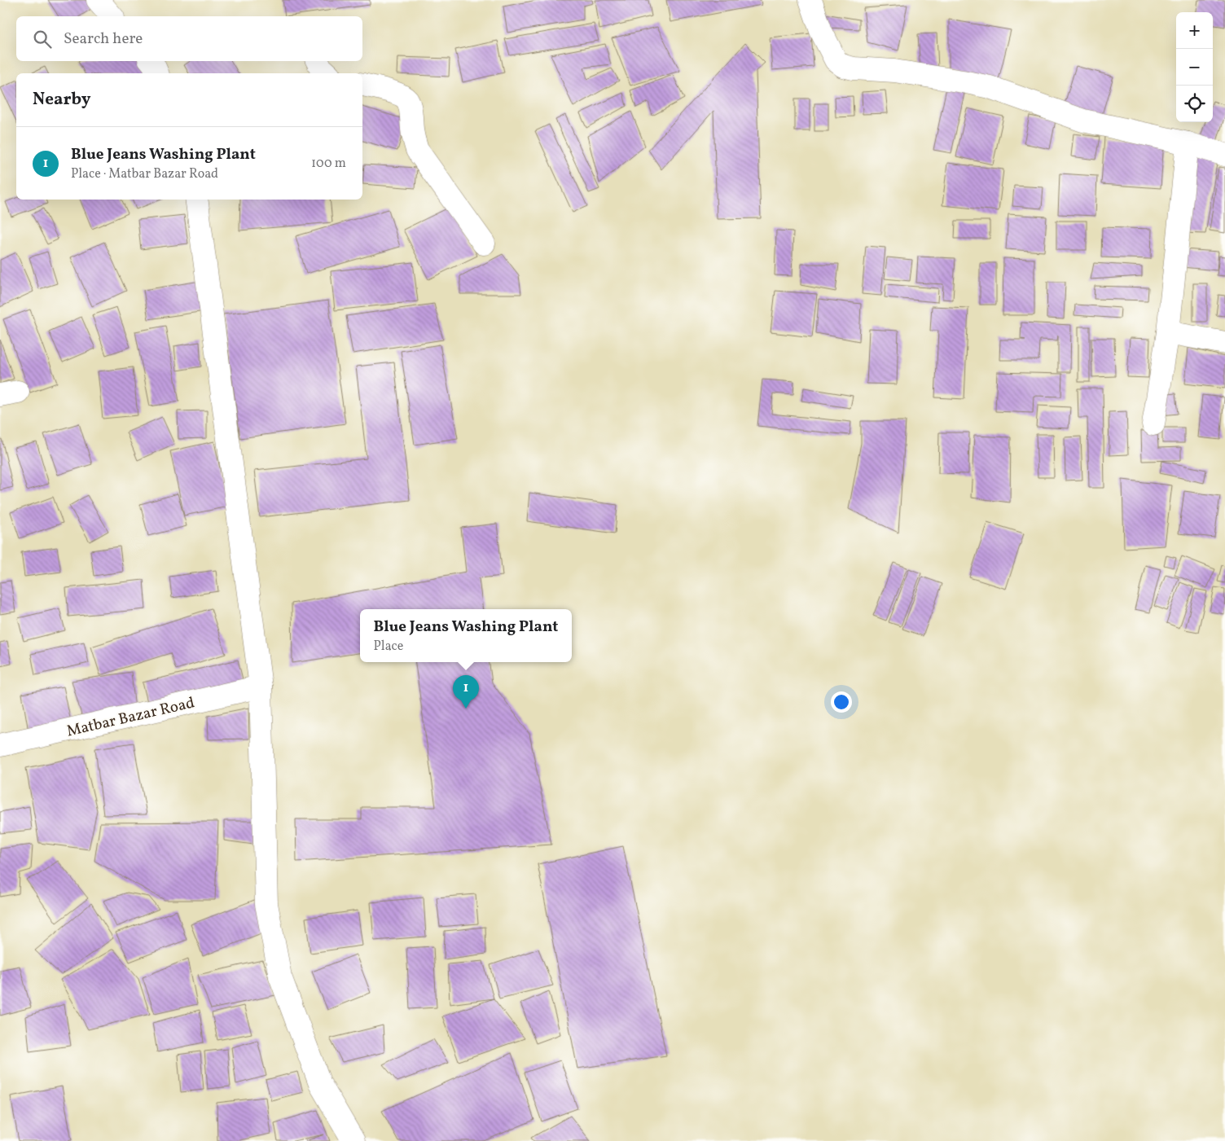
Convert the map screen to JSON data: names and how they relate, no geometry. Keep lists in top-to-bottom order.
{
  "streets": {
    "street": ["Matbar Bazar Road"]
  },
  "page": {
    "map_buttons": ["+", "−"],
    "search": "Search here",
    "heading": "Nearby",
    "list": [
      {
        "mark": "1",
        "name": "Blue Jeans Washing Plant",
        "note": "Place · Matbar Bazar Road",
        "value": "100 m"
      }
    ],
    "popup": ["Blue Jeans Washing Plant", "Place"],
    "pins": "1"
  }
}
